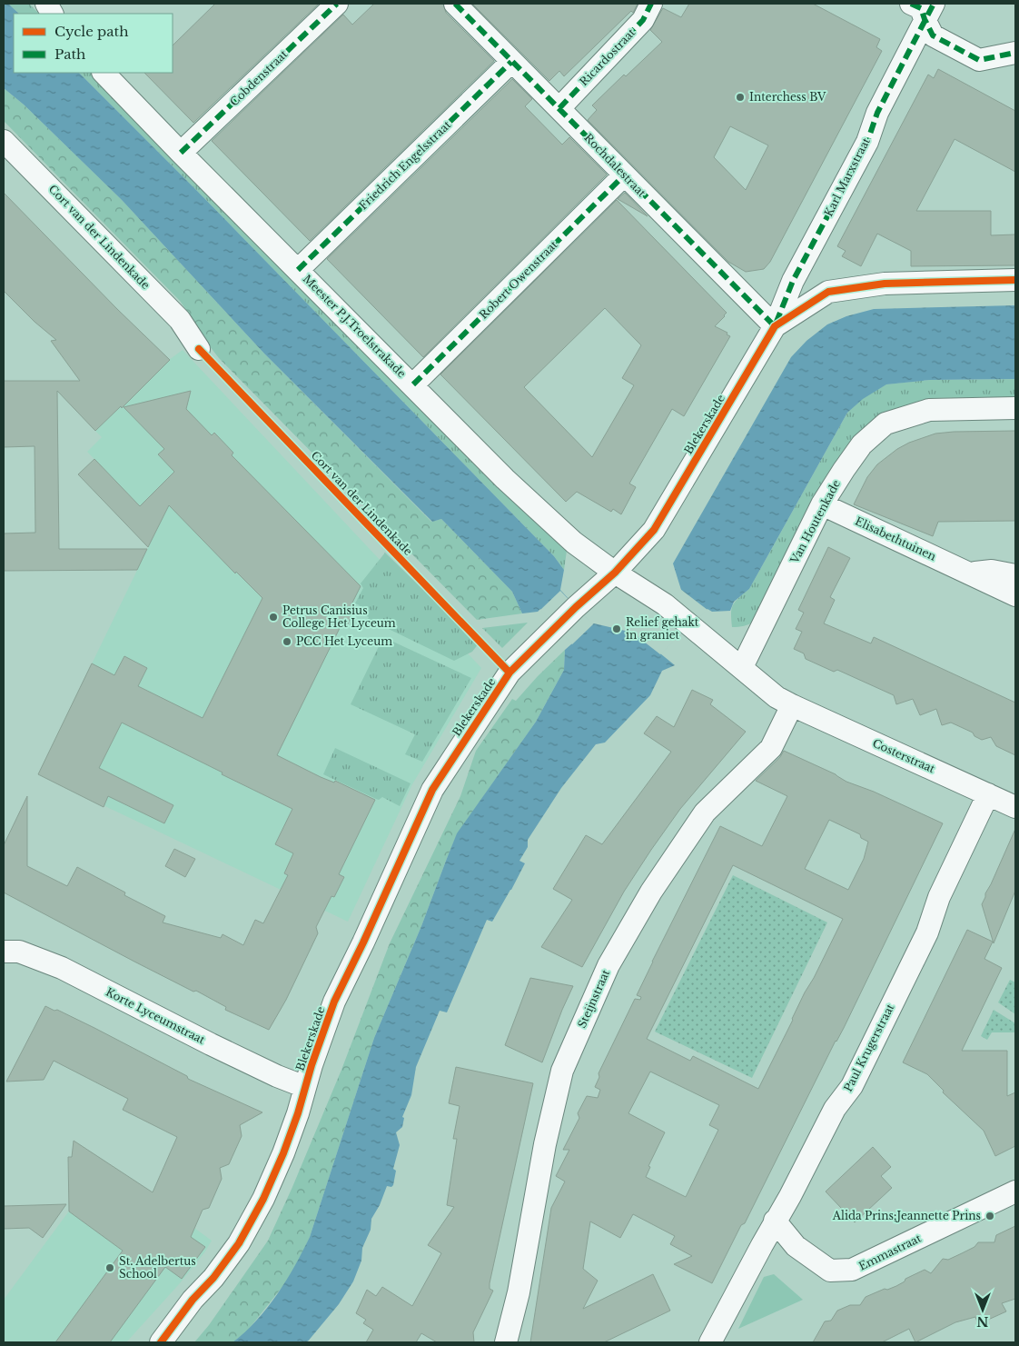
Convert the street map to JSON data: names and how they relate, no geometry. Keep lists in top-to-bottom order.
{
  "streets": {
    "street": [
      "Ricardostraat",
      "Cobdenstraat",
      "Friedrich Engelsstraat",
      "Rochdalestraat",
      "Karl Marxstraat",
      "Cort van der Lindenkade",
      "Robert Owenstraat",
      "Meester P.J.Troelstrakade",
      "Blekerskade",
      "Van Houtenkade",
      "Elisabethtuinen",
      "Costerstraat",
      "Steijnstraat",
      "Korte Lyceumstraat",
      "Paul Krugerstraat",
      "Emmastraat"
    ]
  },
  "crossings": [
    ["Ricardostraat", "Rochdalestraat"],
    ["Cobdenstraat", "Meester P.J.Troelstrakade"],
    ["Friedrich Engelsstraat", "Rochdalestraat"],
    ["Friedrich Engelsstraat", "Meester P.J.Troelstrakade"],
    ["Rochdalestraat", "Karl Marxstraat"],
    ["Rochdalestraat", "Robert Owenstraat"],
    ["Rochdalestraat", "Blekerskade"],
    ["Karl Marxstraat", "Blekerskade"],
    ["Robert Owenstraat", "Meester P.J.Troelstrakade"],
    ["Meester P.J.Troelstrakade", "Blekerskade"],
    ["Blekerskade", "Korte Lyceumstraat"],
    ["Van Houtenkade", "Elisabethtuinen"],
    ["Costerstraat", "Steijnstraat"],
    ["Costerstraat", "Paul Krugerstraat"],
    ["Paul Krugerstraat", "Emmastraat"]
  ],
  "places": [
    "Interchess BV",
    "Petrus Canisius College Het Lyceum",
    "Relief gehakt in graniet",
    "PCC Het Lyceum",
    "Alida Prins;Jeannette Prins",
    "St. Adelbertus School"
  ],
  "legend": ["Cycle path", "Path"],
  "north": "bottom"
}
